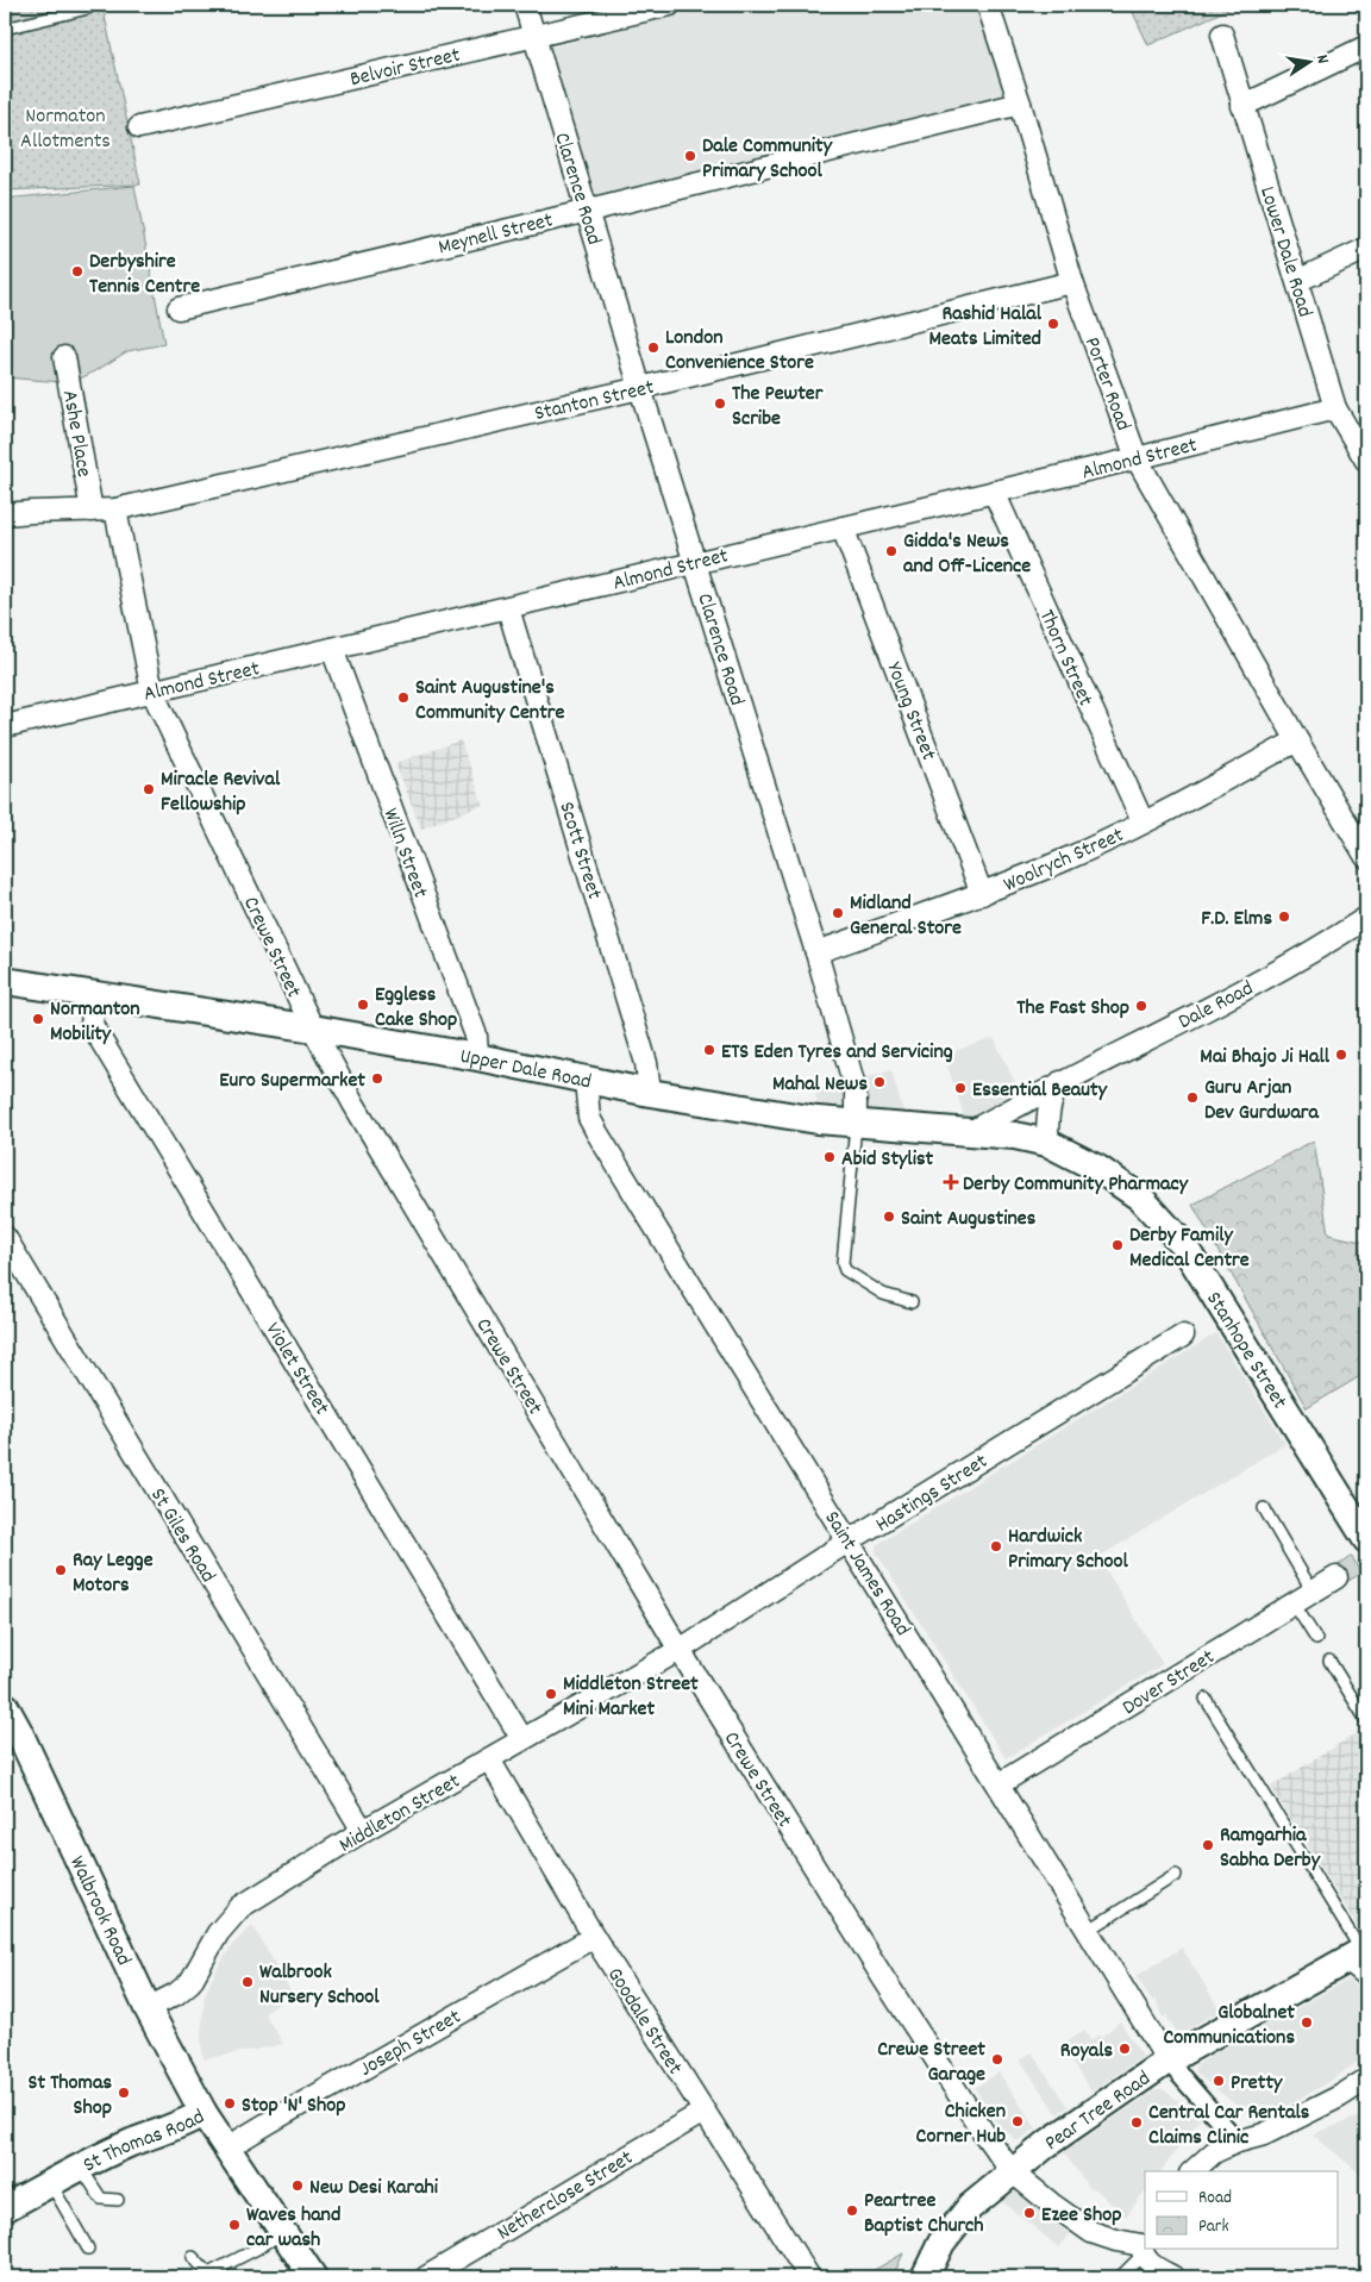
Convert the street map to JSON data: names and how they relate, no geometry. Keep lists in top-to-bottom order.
{
  "streets": {
    "street": [
      "Belvoir Street",
      "Clarence Road",
      "Meynell Street",
      "Lower Dale Road",
      "Porter Road",
      "Stanton Street",
      "Ashe Place",
      "Almond Street",
      "Thorn Street",
      "Young Street",
      "Scott Street",
      "Willn Street",
      "Woolrych Street",
      "Crewe Street",
      "Dale Road",
      "Upper Dale Road",
      "Stanhope Street",
      "Violet Street",
      "Hastings Street",
      "St Giles Road",
      "Saint James Road",
      "Dover Street",
      "Middleton Street",
      "Walbrook Road",
      "Goodale Street",
      "Joseph Street",
      "Pear Tree Road",
      "St Thomas Road",
      "Netherclose Street"
    ]
  },
  "crossings": [
    ["Belvoir Street", "Clarence Road"],
    ["Clarence Road", "Meynell Street"],
    ["Clarence Road", "Stanton Street"],
    ["Clarence Road", "Almond Street"],
    ["Clarence Road", "Woolrych Street"],
    ["Clarence Road", "Upper Dale Road"],
    ["Meynell Street", "Porter Road"],
    ["Lower Dale Road", "Almond Street"],
    ["Porter Road", "Stanton Street"],
    ["Porter Road", "Almond Street"],
    ["Porter Road", "Woolrych Street"],
    ["Stanton Street", "Ashe Place"],
    ["Stanton Street", "Crewe Street"],
    ["Almond Street", "Thorn Street"],
    ["Almond Street", "Young Street"],
    ["Almond Street", "Scott Street"],
    ["Almond Street", "Willn Street"],
    ["Almond Street", "Crewe Street"],
    ["Thorn Street", "Woolrych Street"],
    ["Young Street", "Woolrych Street"],
    ["Scott Street", "Upper Dale Road"],
    ["Willn Street", "Upper Dale Road"],
    ["Crewe Street", "Upper Dale Road"],
    ["Crewe Street", "Hastings Street"],
    ["Crewe Street", "Middleton Street"],
    ["Crewe Street", "Pear Tree Road"],
    ["Dale Road", "Upper Dale Road"],
    ["Upper Dale Road", "Stanhope Street"],
    ["Upper Dale Road", "Violet Street"],
    ["Upper Dale Road", "Saint James Road"],
    ["Violet Street", "Middleton Street"],
    ["Hastings Street", "Saint James Road"],
    ["Hastings Street", "Middleton Street"],
    ["St Giles Road", "Middleton Street"],
    ["Saint James Road", "Dover Street"],
    ["Saint James Road", "Pear Tree Road"],
    ["Middleton Street", "Walbrook Road"],
    ["Middleton Street", "Goodale Street"],
    ["Walbrook Road", "St Thomas Road"],
    ["Goodale Street", "Joseph Street"],
    ["Goodale Street", "Netherclose Street"],
    ["Joseph Street", "St Thomas Road"]
  ],
  "parks": ["Normaton Allotments"],
  "places": {
    "other": [
      "Dale Community Primary School",
      "Derbyshire Tennis Centre",
      "Rashid Halal Meats Limited",
      "London Convenience Store",
      "The Pewter Scribe",
      "Gidda's News and Off-Licence",
      "Saint Augustine's Community Centre",
      "Miracle Revival Fellowship",
      "Midland General Store",
      "F.D. Elms",
      "Eggless Cake Shop",
      "The Fast Shop",
      "Normanton Mobility",
      "ETS Eden Tyres and Servicing",
      "Mai Bhajo Ji Hall",
      "Euro Supermarket",
      "Mahal News",
      "Essential Beauty",
      "Guru Arjan Dev Gurdwara",
      "Abid Stylist",
      "Saint Augustines",
      "Derby Family Medical Centre",
      "Hardwick Primary School",
      "Ray Legge Motors",
      "Middleton Street Mini Market",
      "Ramgarhia Sabha Derby",
      "Walbrook Nursery School",
      "Globalnet Communications",
      "Royals",
      "Crewe Street Garage",
      "Pretty",
      "St Thomas Shop",
      "Stop 'N' Shop",
      "Chicken Corner Hub",
      "Central Car Rentals Claims Clinic",
      "New Desi Karahi",
      "Peartree Baptist Church",
      "Ezee Shop",
      "Waves hand car wash"
    ],
    "health": ["Derby Community Pharmacy"]
  },
  "legend": ["Road", "Park"],
  "north": "right"
}
